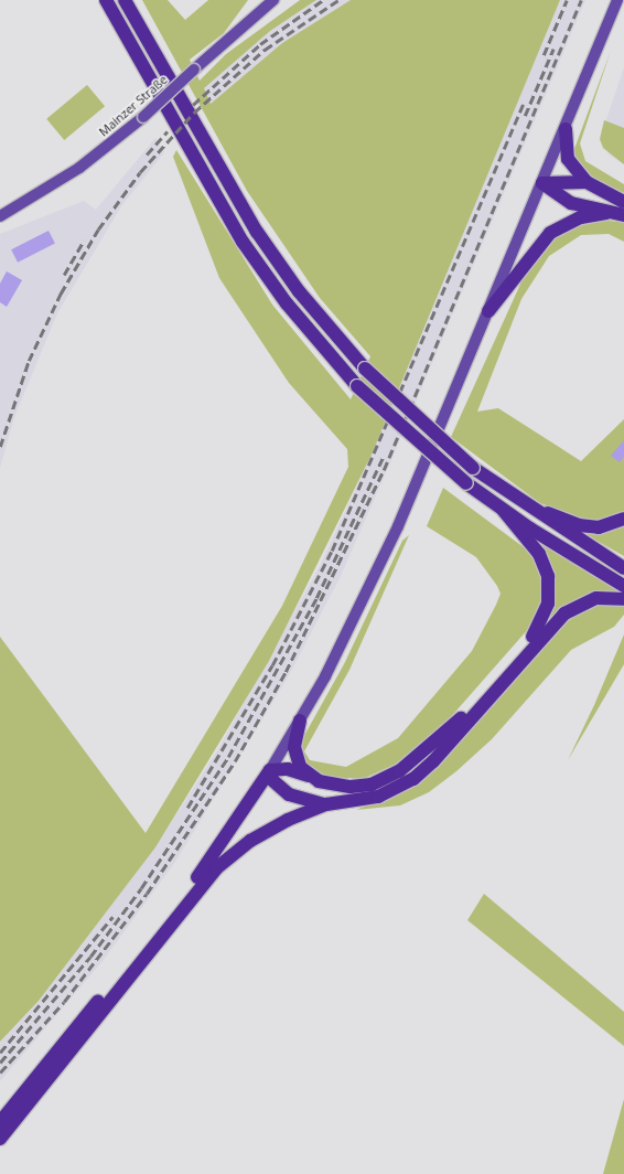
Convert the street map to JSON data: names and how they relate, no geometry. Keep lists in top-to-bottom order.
{
  "streets": {
    "main road": ["Mainzer Straße"]
  }
}
